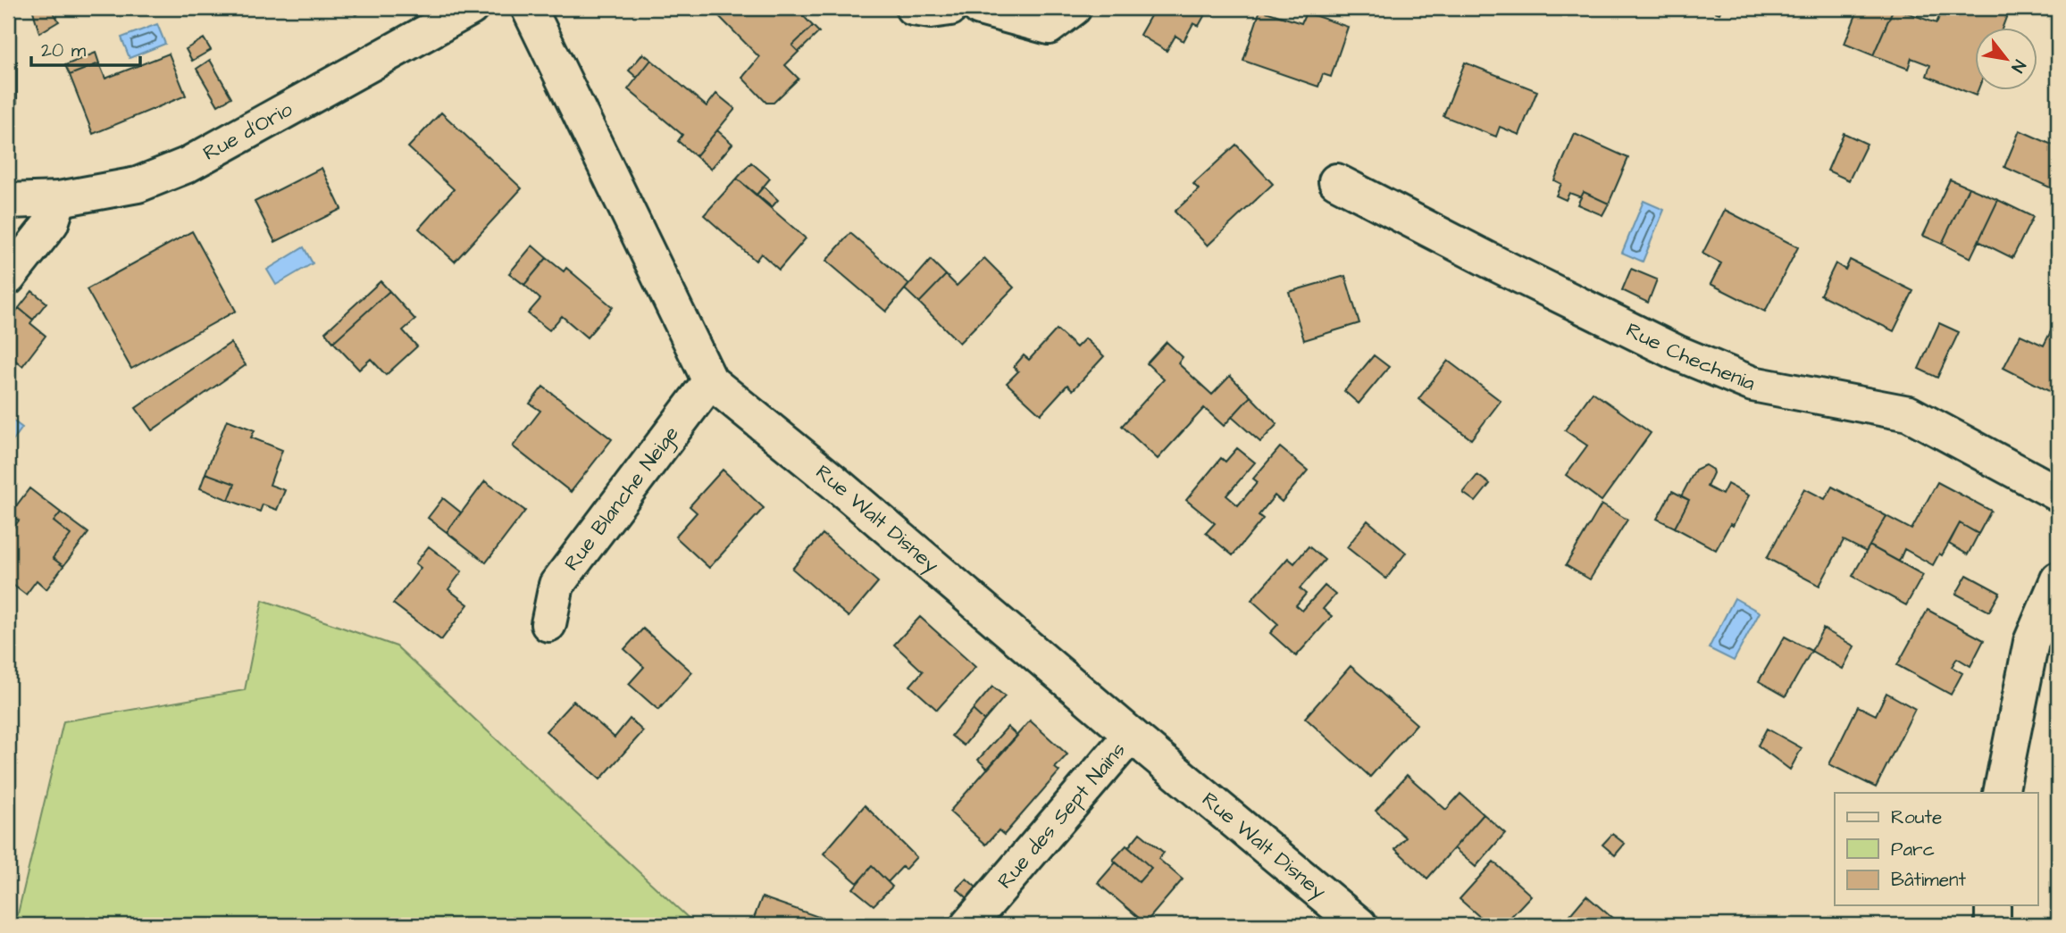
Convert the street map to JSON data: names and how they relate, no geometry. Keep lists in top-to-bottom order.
{
  "streets": {
    "street": [
      "Rue d'Orio",
      "Rue Chechenia",
      "Rue Blanche Neige",
      "Rue Walt Disney",
      "Rue des Sept Nains"
    ]
  },
  "crossings": [
    ["Rue Blanche Neige", "Rue Walt Disney"],
    ["Rue Walt Disney", "Rue des Sept Nains"]
  ],
  "legend": ["Route", "Parc", "Bâtiment"],
  "scale_bar": "20 m",
  "north": "bottom right"
}
